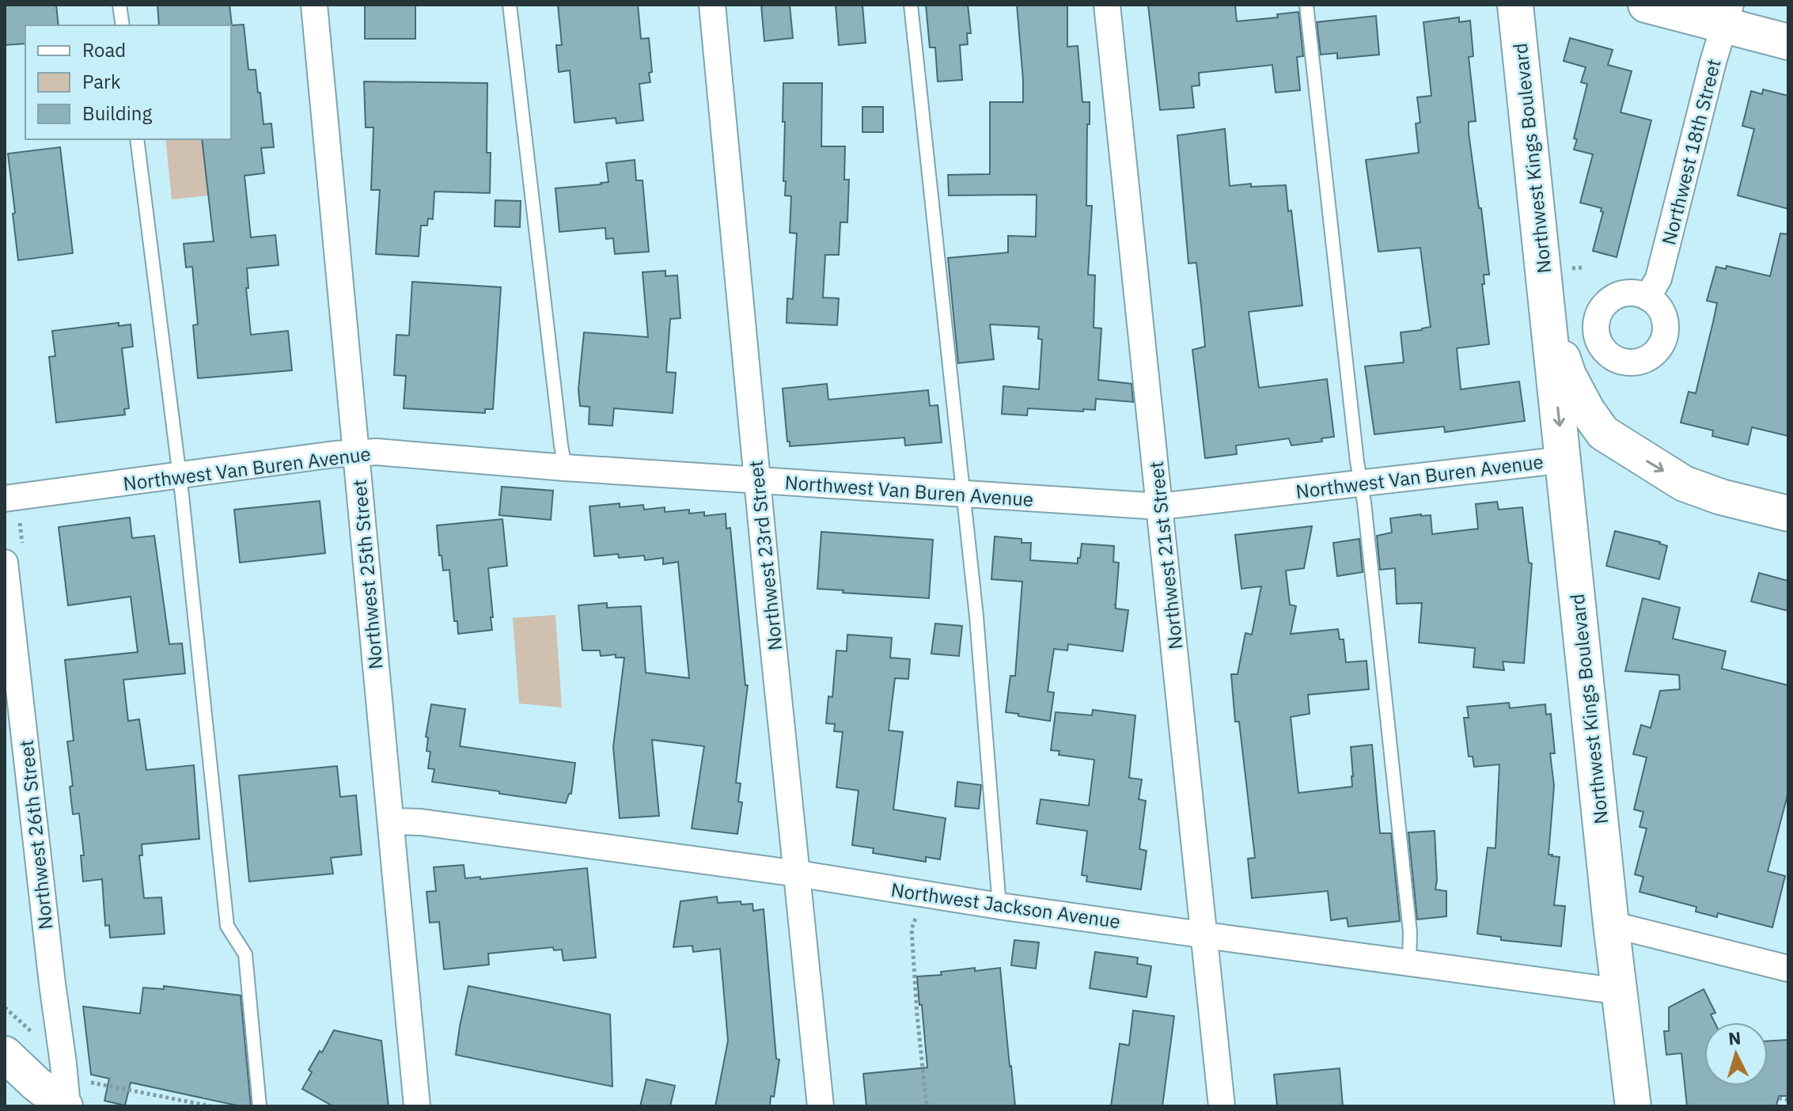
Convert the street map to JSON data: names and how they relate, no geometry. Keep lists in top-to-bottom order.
{
  "streets": {
    "street": [
      "Northwest 18th Street",
      "Northwest Kings Boulevard",
      "Northwest Van Buren Avenue",
      "Northwest 23rd Street",
      "Northwest 21st Street",
      "Northwest 25th Street",
      "Northwest 26th Street",
      "Northwest Jackson Avenue"
    ]
  },
  "crossings": [
    ["Northwest Kings Boulevard", "Northwest Van Buren Avenue"],
    ["Northwest Kings Boulevard", "Northwest Jackson Avenue"],
    ["Northwest Van Buren Avenue", "Northwest 23rd Street"],
    ["Northwest Van Buren Avenue", "Northwest 21st Street"],
    ["Northwest Van Buren Avenue", "Northwest 25th Street"],
    ["Northwest 23rd Street", "Northwest Jackson Avenue"],
    ["Northwest 21st Street", "Northwest Jackson Avenue"],
    ["Northwest 25th Street", "Northwest Jackson Avenue"]
  ],
  "legend": ["Road", "Park", "Building"],
  "north": "top"
}
